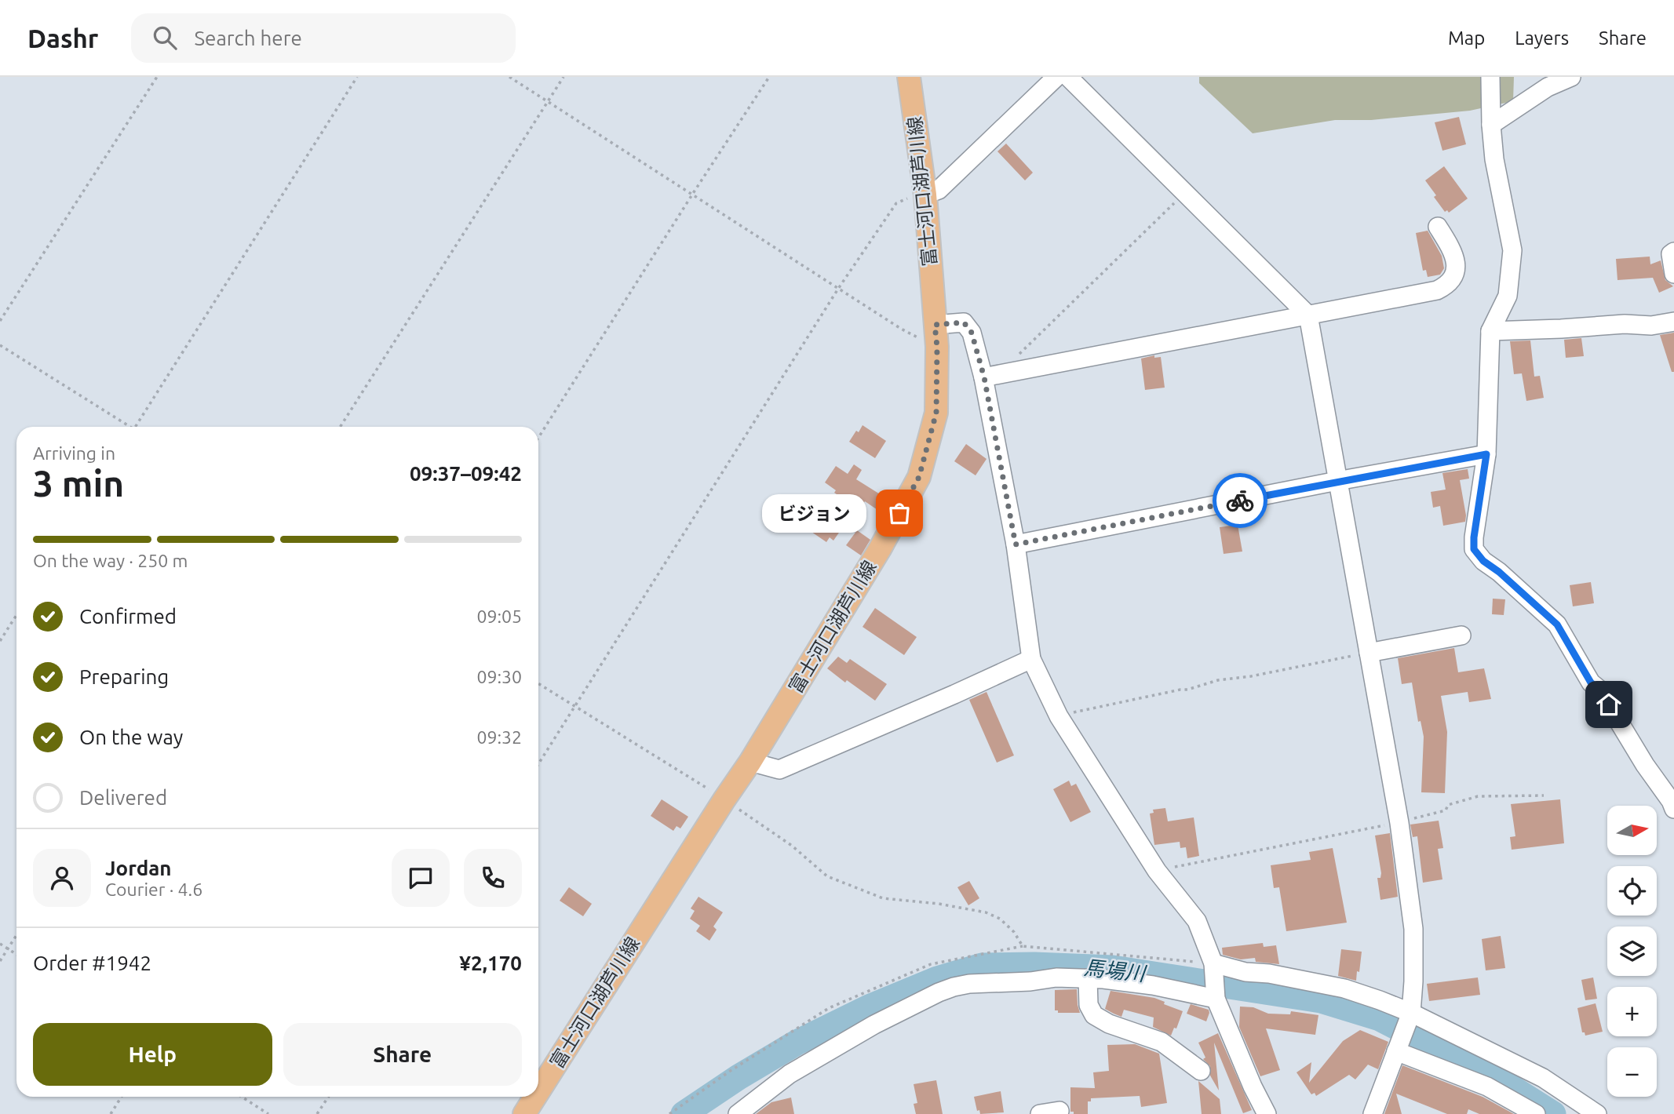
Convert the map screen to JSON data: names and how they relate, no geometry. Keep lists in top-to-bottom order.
{
  "streets": {
    "main road": ["富士河口湖芦川線"]
  },
  "water": ["馬場川"],
  "places": ["ビジョン"],
  "north": "right",
  "page": {
    "header": "Dashr",
    "search": "Search here",
    "nav": ["Map", "Layers", "Share"],
    "heading": ["3 min", "Arriving in", "09:37–09:42"],
    "panel": [
      "Jordan",
      "Courier · 4.6",
      "Order #1942",
      "¥2,170"
    ],
    "bubble": "ビジョン",
    "bar": "On the way · 250 m",
    "list": [
      ["Confirmed", "09:05"],
      ["Preparing", "09:30"],
      ["On the way", "09:32"],
      "Delivered"
    ],
    "map_buttons": ["+", "−"],
    "buttons": ["Help", "Share"]
  }
}
